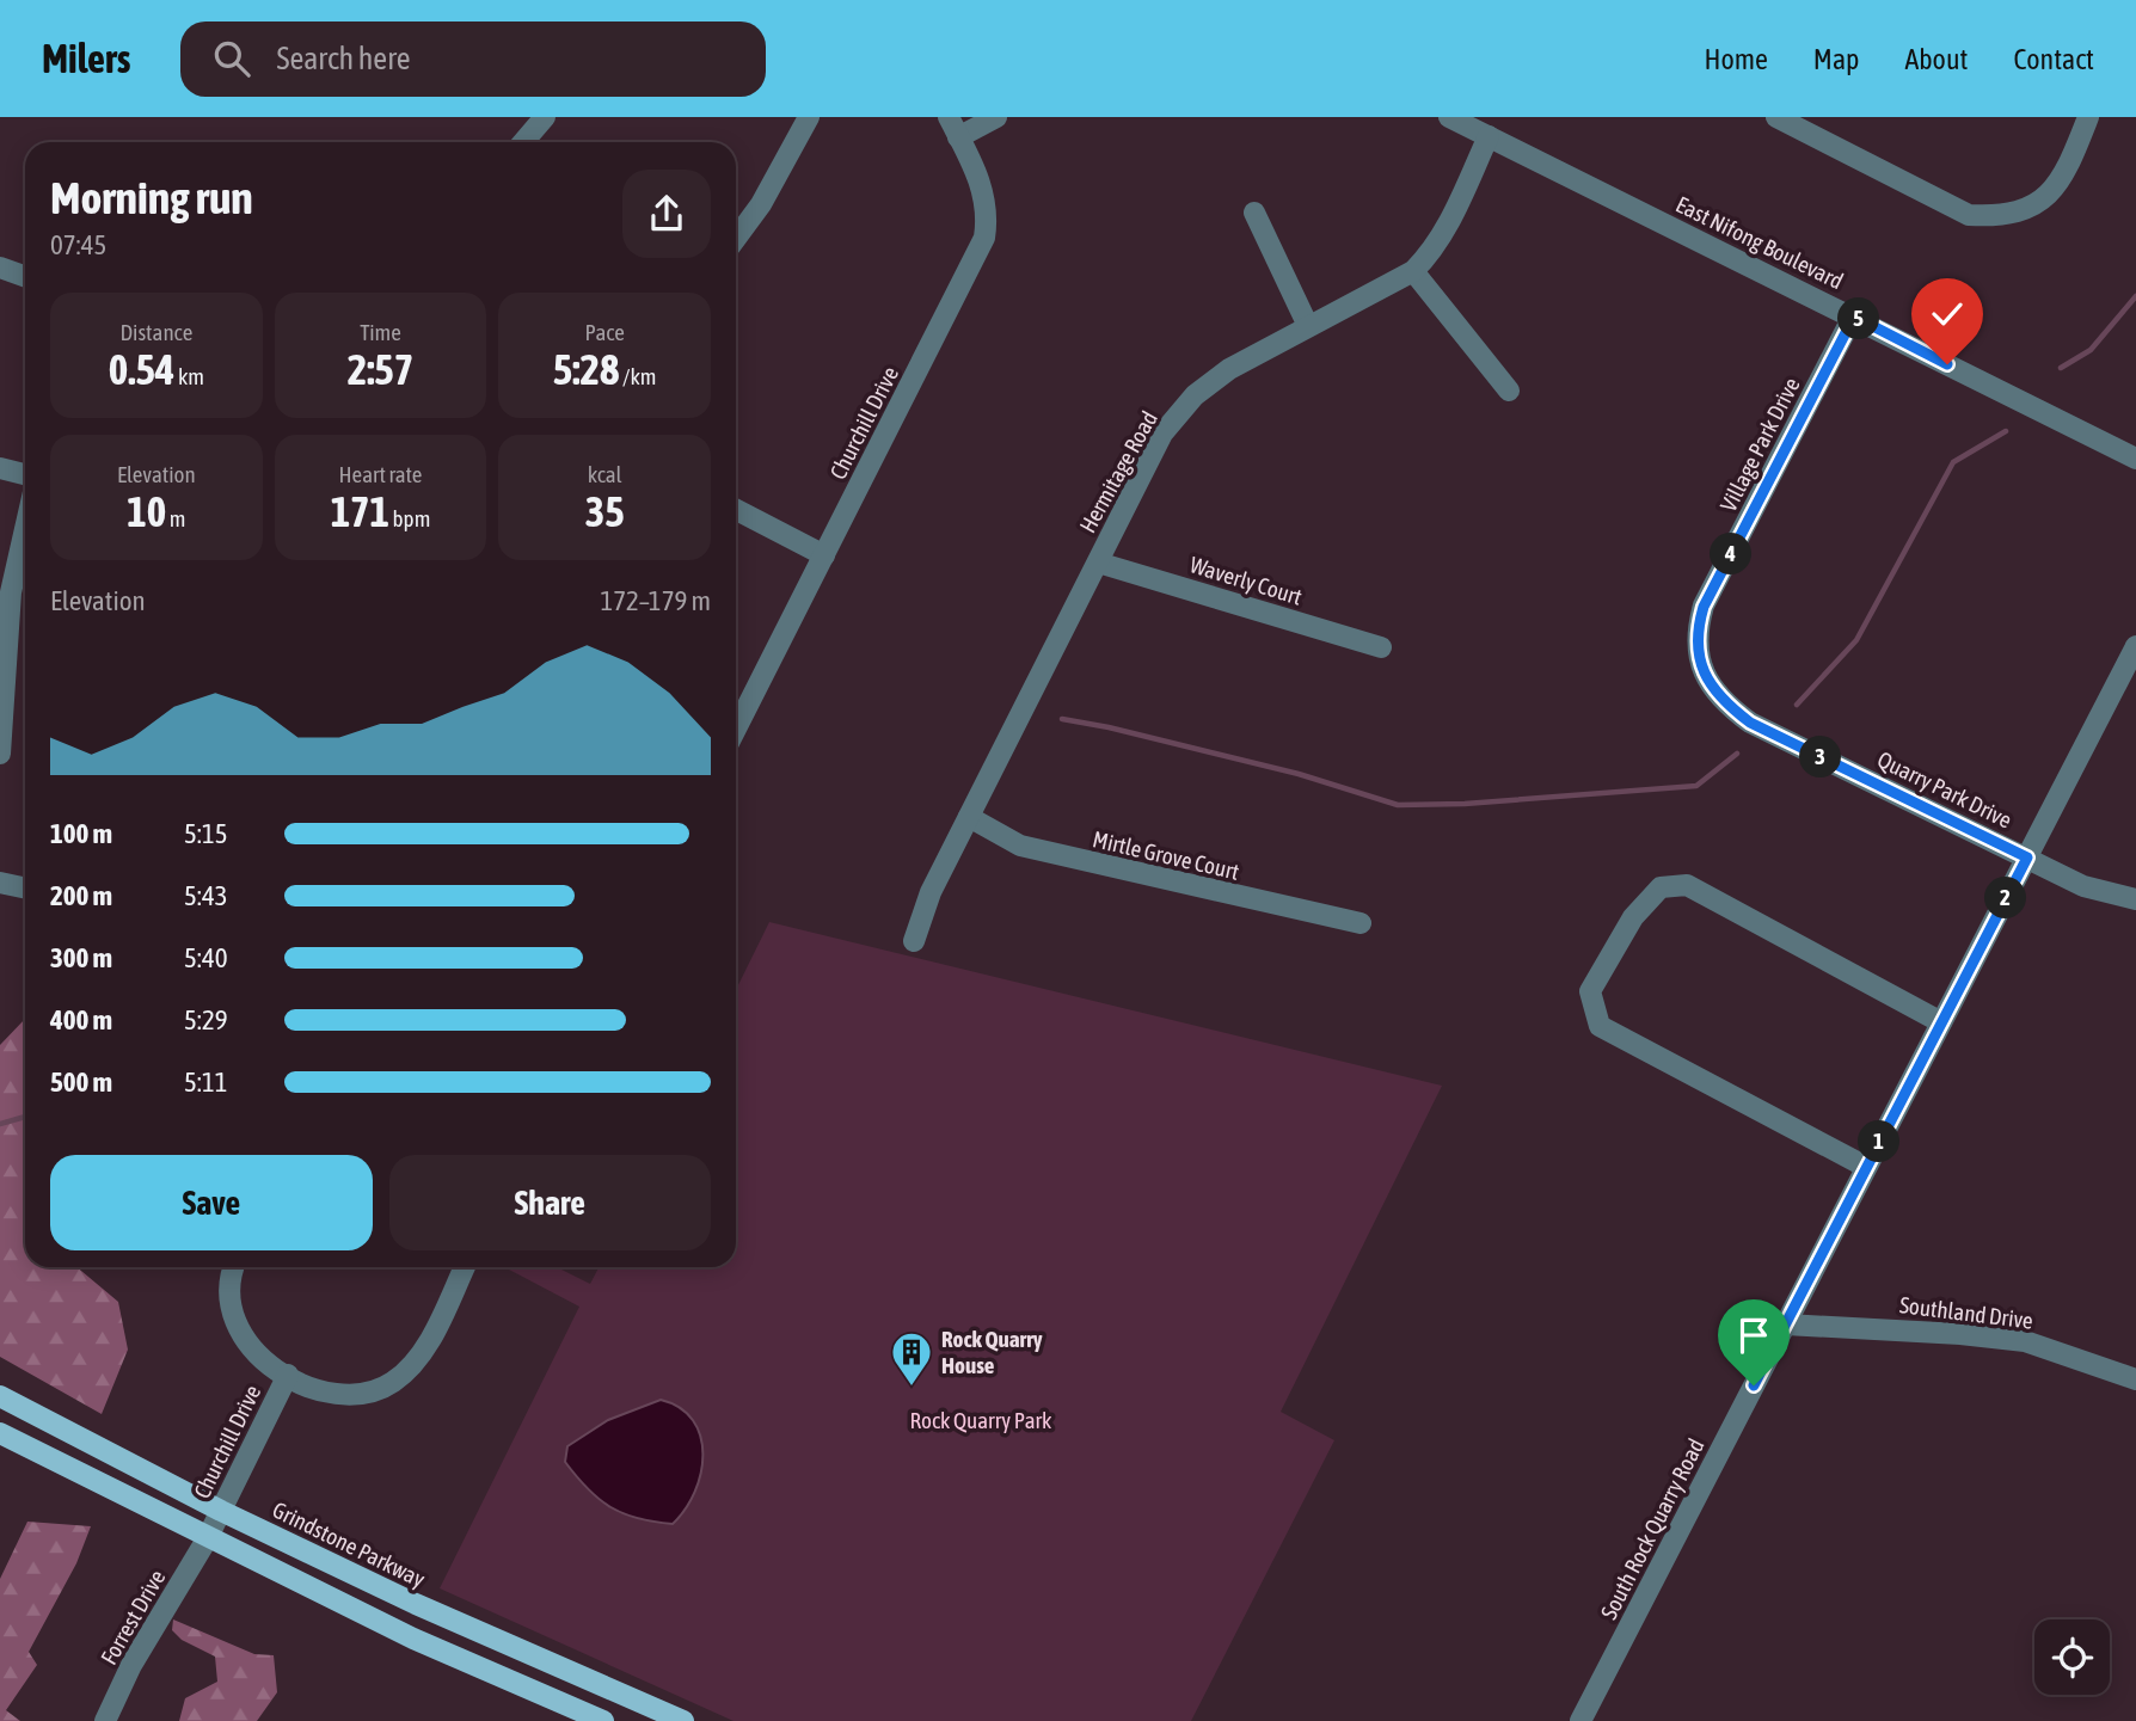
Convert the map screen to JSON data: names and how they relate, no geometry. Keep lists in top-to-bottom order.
{
  "streets": {
    "main road": ["Grindstone Parkway"],
    "street": [
      "East Nifong Boulevard",
      "Churchill Drive",
      "Village Park Drive",
      "Hermitage Road",
      "Waverly Court",
      "Quarry Park Drive",
      "Mirtle Grove Court",
      "Southland Drive",
      "South Rock Quarry Road",
      "Forrest Drive"
    ]
  },
  "crossings": [
    ["East Nifong Boulevard", "Village Park Drive"],
    ["East Nifong Boulevard", "Hermitage Road"],
    ["Churchill Drive", "Grindstone Parkway"],
    ["Churchill Drive", "Forrest Drive"],
    ["Village Park Drive", "Quarry Park Drive"],
    ["Hermitage Road", "Waverly Court"],
    ["Hermitage Road", "Mirtle Grove Court"],
    ["Quarry Park Drive", "South Rock Quarry Road"],
    ["Southland Drive", "South Rock Quarry Road"]
  ],
  "parks": ["Rock Quarry Park"],
  "places": {
    "building": ["Rock Quarry House"]
  },
  "page": {
    "header": "Milers",
    "search": "Search here",
    "nav": [
      "Home",
      "Map",
      "About",
      "Contact"
    ],
    "heading": ["Morning run", "07:45"],
    "stats": [
      ["Distance", "0.54 km"],
      ["Time", "2:57"],
      ["Pace", "5:28 /km"],
      ["Elevation", "10 m"],
      ["Heart rate", "171 bpm"],
      ["kcal", "35"]
    ],
    "pins": [
      "5",
      "4",
      "3",
      "2",
      "1"
    ],
    "chart": ["Elevation", "172–179 m"],
    "list": [
      {
        "name": "100 m",
        "note": "5:15"
      },
      {
        "name": "200 m",
        "note": "5:43"
      },
      {
        "name": "300 m",
        "note": "5:40"
      },
      {
        "name": "400 m",
        "note": "5:29"
      },
      {
        "name": "500 m",
        "note": "5:11"
      }
    ],
    "buttons": ["Save", "Share"]
  }
}
